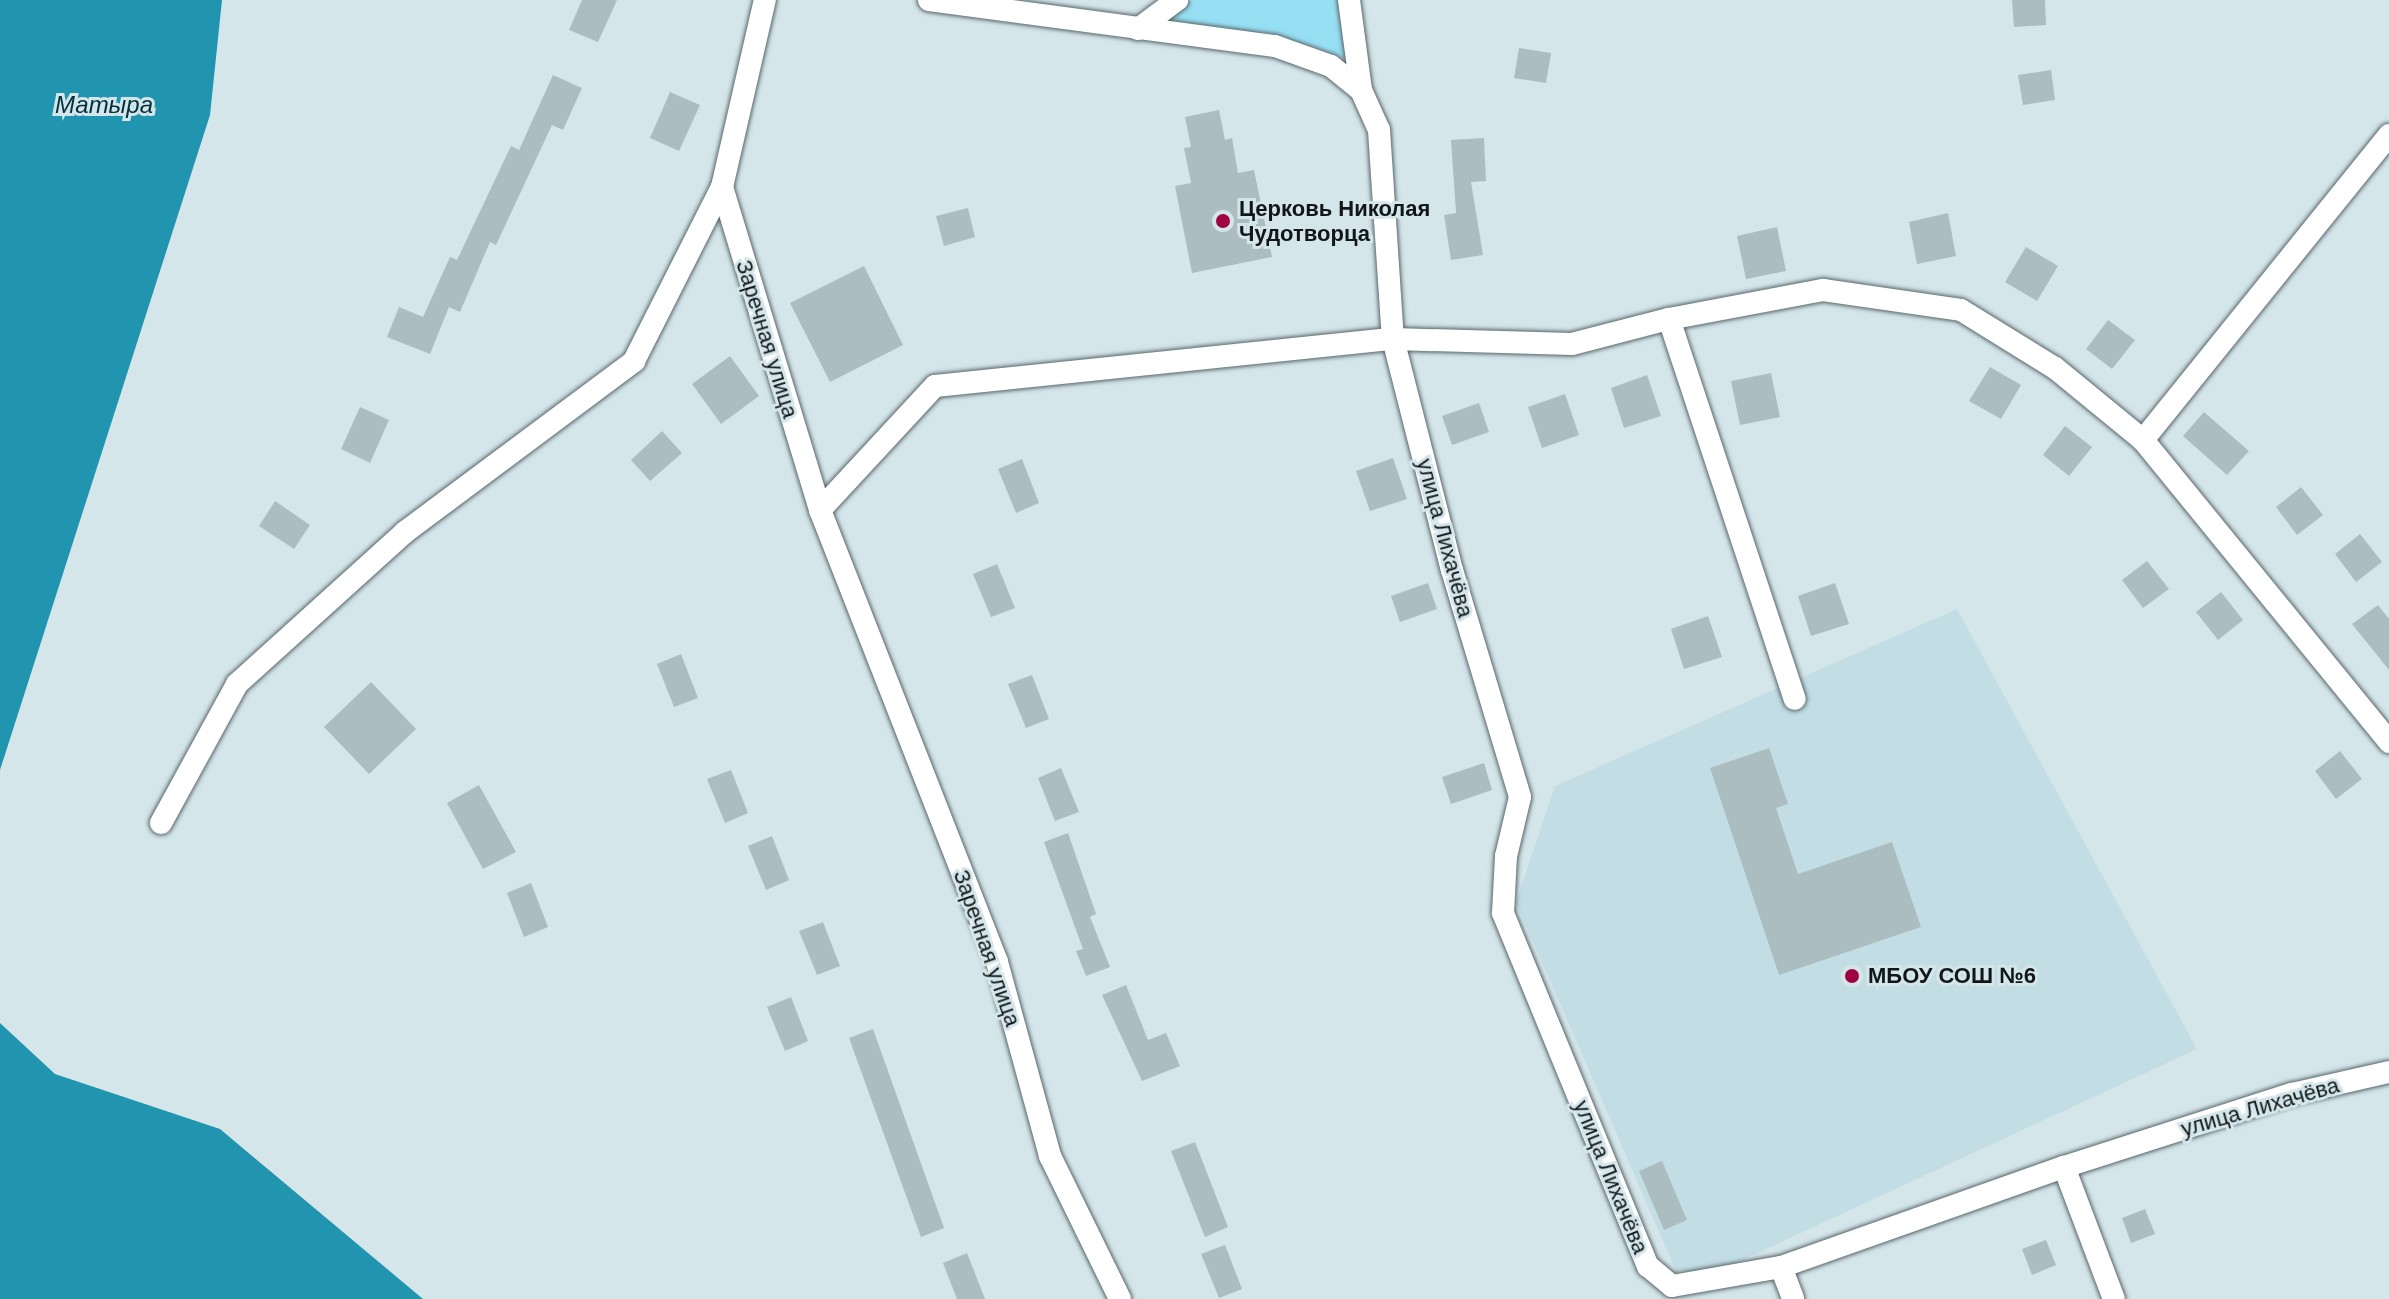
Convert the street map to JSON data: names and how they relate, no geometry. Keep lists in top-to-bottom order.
{
  "streets": {
    "street": ["Заречная улица", "улица Лихачёва"]
  },
  "water": ["Матыра"],
  "places": ["Церковь Николая Чудотворца", "МБОУ СОШ №6"]
}
